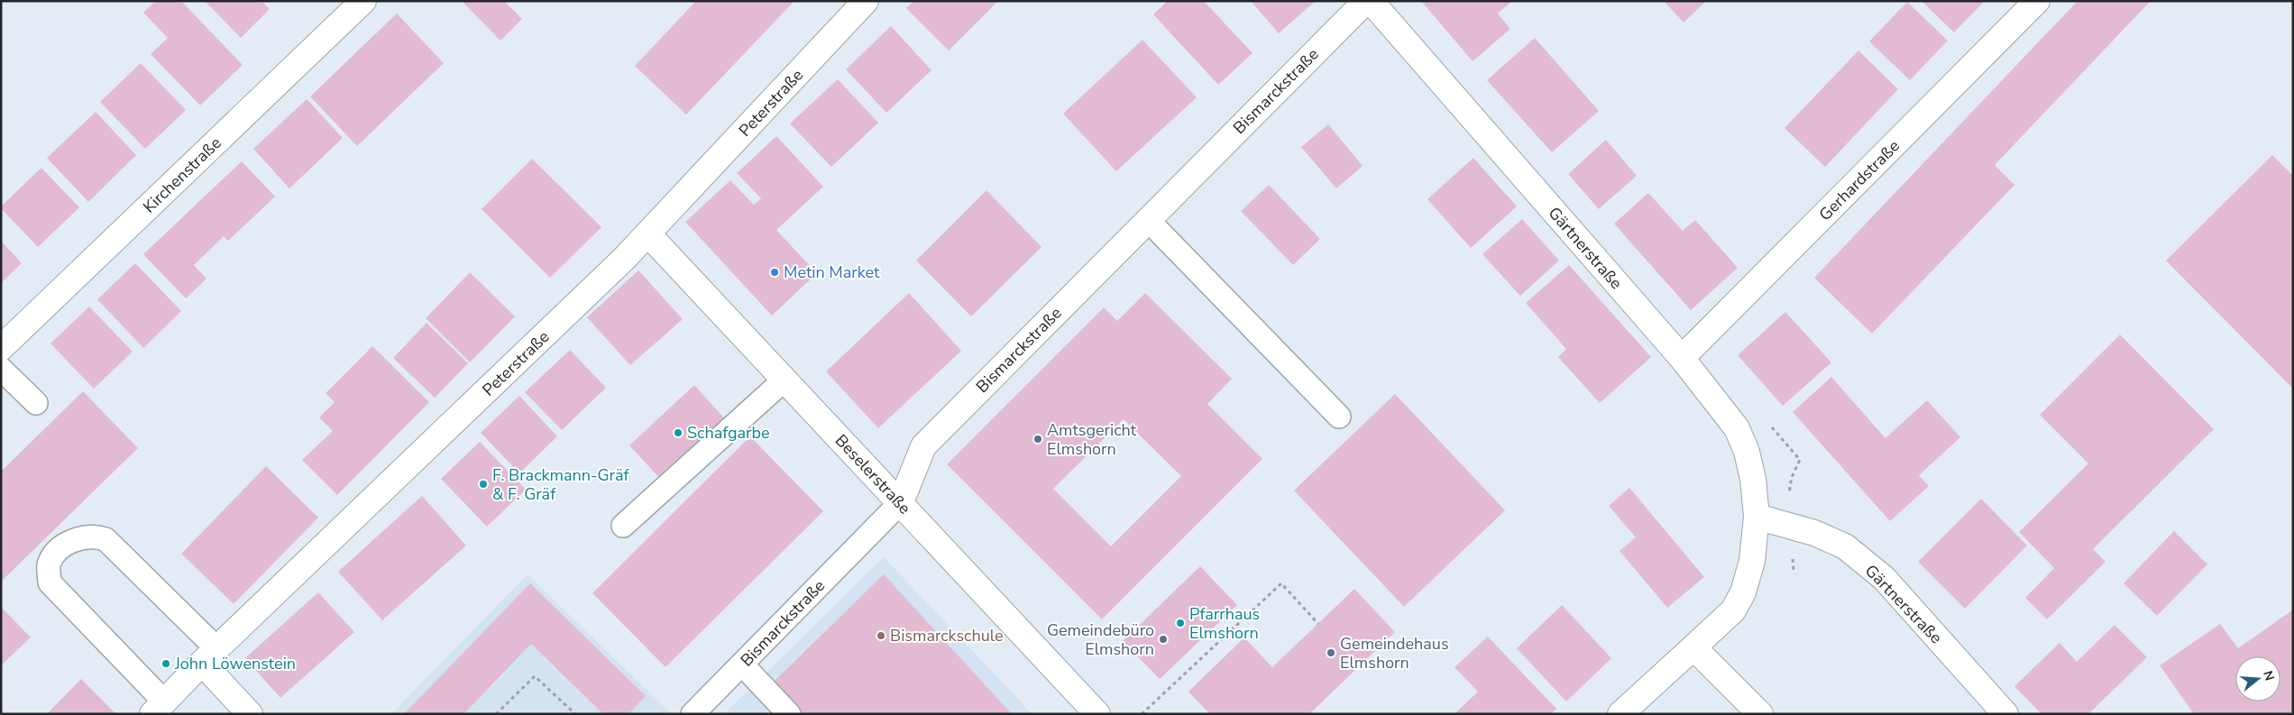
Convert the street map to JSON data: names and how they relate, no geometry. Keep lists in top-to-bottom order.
{
  "streets": {
    "street": [
      "Bismarckstraße",
      "Peterstraße",
      "Kirchenstraße",
      "Gerhardstraße",
      "Gärtnerstraße",
      "Beselerstraße"
    ]
  },
  "crossings": [
    ["Bismarckstraße", "Beselerstraße"],
    ["Peterstraße", "Beselerstraße"],
    ["Gerhardstraße", "Gärtnerstraße"]
  ],
  "places": [
    "Metin Market",
    "Schafgarbe",
    "Amtsgericht Elmshorn",
    "F. Brackmann-Gräf & F. Gräf",
    "Pfarrhaus Elmshorn",
    "Bismarckschule",
    "Gemeindebüro Elmshorn",
    "Gemeindehaus Elmshorn",
    "John Löwenstein"
  ],
  "north": "right"
}
